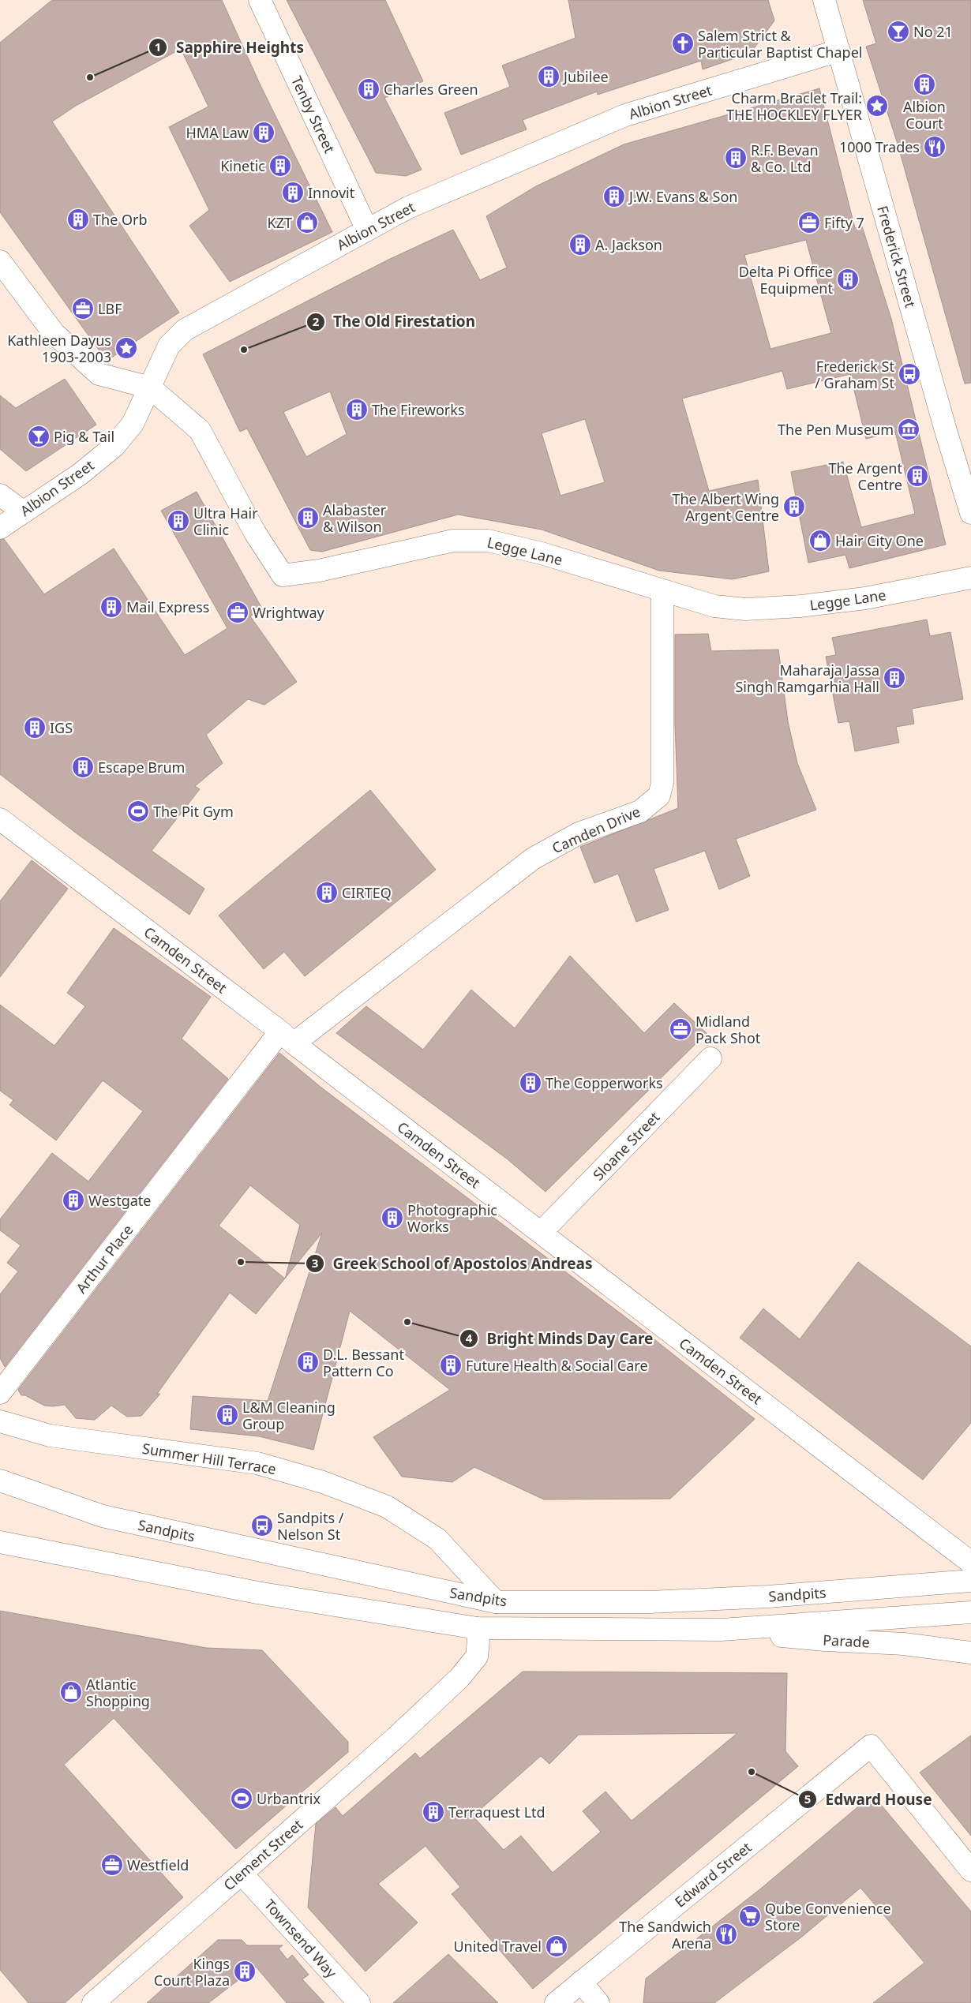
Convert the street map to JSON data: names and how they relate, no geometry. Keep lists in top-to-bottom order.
{
  "streets": {
    "street": [
      "Albion Street",
      "Tenby Street",
      "Frederick Street",
      "Legge Lane",
      "Camden Drive",
      "Camden Street",
      "Sloane Street",
      "Arthur Place",
      "Summer Hill Terrace",
      "Sandpits",
      "Parade",
      "Clement Street",
      "Edward Street",
      "Townsend Way"
    ]
  },
  "crossings": [
    ["Albion Street", "Tenby Street"],
    ["Albion Street", "Frederick Street"],
    ["Albion Street", "Legge Lane"],
    ["Legge Lane", "Camden Drive"],
    ["Camden Drive", "Camden Street"],
    ["Camden Drive", "Arthur Place"],
    ["Camden Street", "Sloane Street"],
    ["Camden Street", "Arthur Place"],
    ["Summer Hill Terrace", "Sandpits"],
    ["Sandpits", "Parade"],
    ["Sandpits", "Clement Street"],
    ["Clement Street", "Townsend Way"]
  ],
  "places": {
    "bar": ["No 21", "Pig & Tail"],
    "church": ["Salem Strict & Particular Baptist Chapel"],
    "building": [
      "Jubilee",
      "Albion Court",
      "Charles Green",
      "HMA Law",
      "R.F. Bevan & Co. Ltd",
      "Kinetic",
      "Innovit",
      "J.W. Evans & Son",
      "The Orb",
      "A. Jackson",
      "Delta Pi Office Equipment",
      "The Fireworks",
      "The Argent Centre",
      "The Albert Wing Argent Centre",
      "Alabaster & Wilson",
      "Ultra Hair Clinic",
      "Mail Express",
      "Maharaja Jassa Singh Ramgarhia Hall",
      "IGS",
      "Escape Brum",
      "CIRTEQ",
      "The Copperworks",
      "Westgate",
      "Photographic Works",
      "D.L. Bessant Pattern Co",
      "Future Health & Social Care",
      "L&M Cleaning Group",
      "Terraquest Ltd",
      "Kings Court Plaza"
    ],
    "other": [
      "Sapphire Heights",
      "The Old Firestation",
      "Greek School of Apostolos Andreas",
      "Bright Minds Day Care",
      "Edward House"
    ],
    "place": ["Charm Braclet Trail: THE HOCKLEY FLYER", "Kathleen Dayus 1903-2003"],
    "restaurant": ["1000 Trades", "The Sandwich Arena"],
    "shop": [
      "KZT",
      "Hair City One",
      "Atlantic Shopping",
      "United Travel"
    ],
    "office": [
      "Fifty 7",
      "LBF",
      "Wrightway",
      "Midland Pack Shot",
      "Westfield"
    ],
    "bus stop": ["Frederick St / Graham St", "Sandpits / Nelson St"],
    "museum": ["The Pen Museum"],
    "sports": ["The Pit Gym", "Urbantrix"],
    "supermarket": ["Qube Convenience Store"]
  }
}
